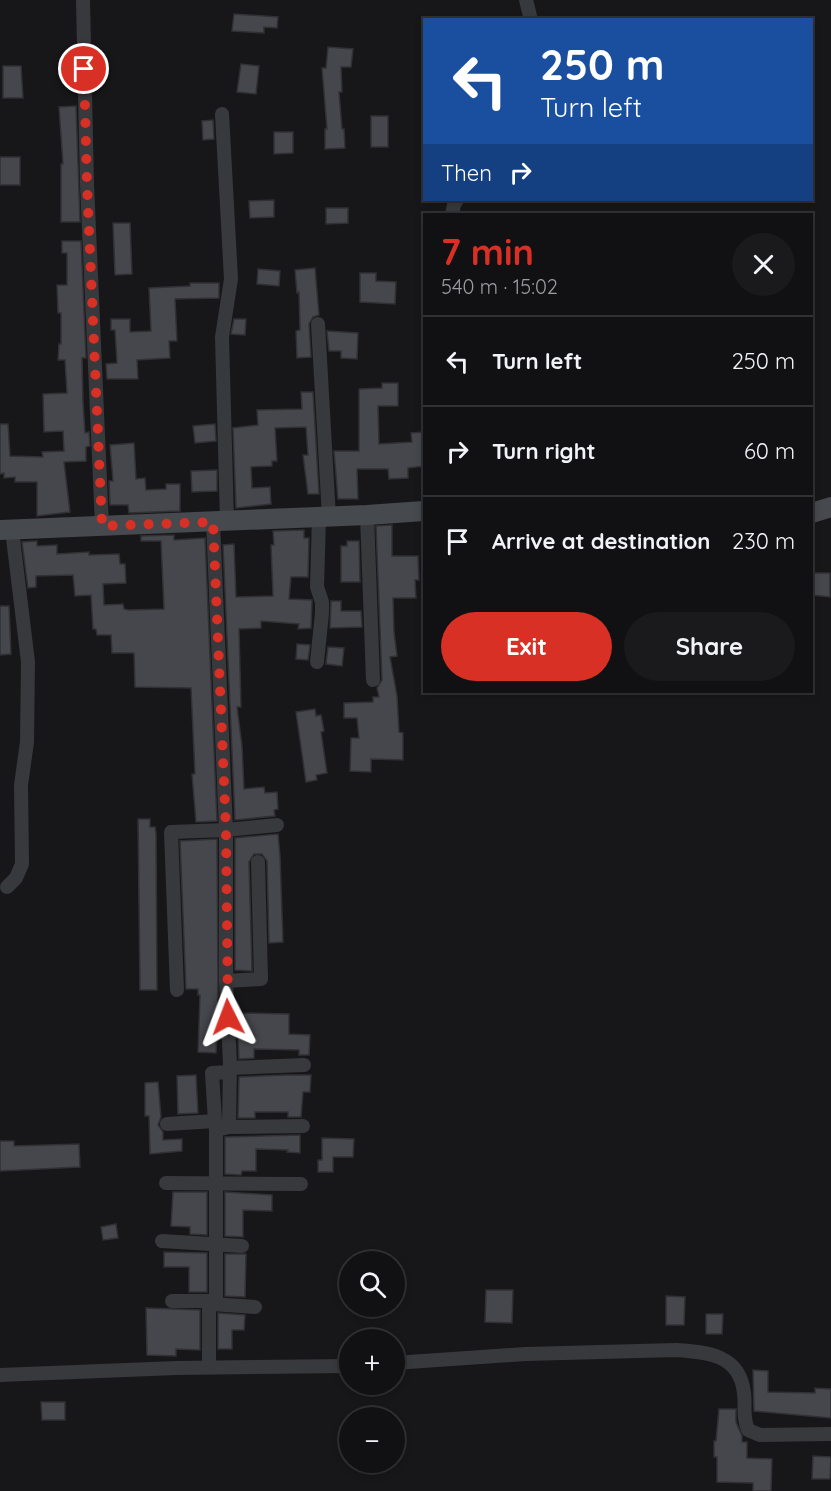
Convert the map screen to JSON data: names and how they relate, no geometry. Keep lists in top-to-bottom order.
{
  "page": {
    "turn": ["250 m", "Turn left"],
    "then": "Then",
    "heading": ["7 min", "540 m · 15:02"],
    "list": [
      {
        "name": "Turn left",
        "value": "250 m"
      },
      {
        "name": "Turn right",
        "value": "60 m"
      },
      {
        "name": "Arrive at destination",
        "value": "230 m"
      }
    ],
    "buttons": ["Exit", "Share"],
    "map_buttons": ["+", "−"]
  }
}
